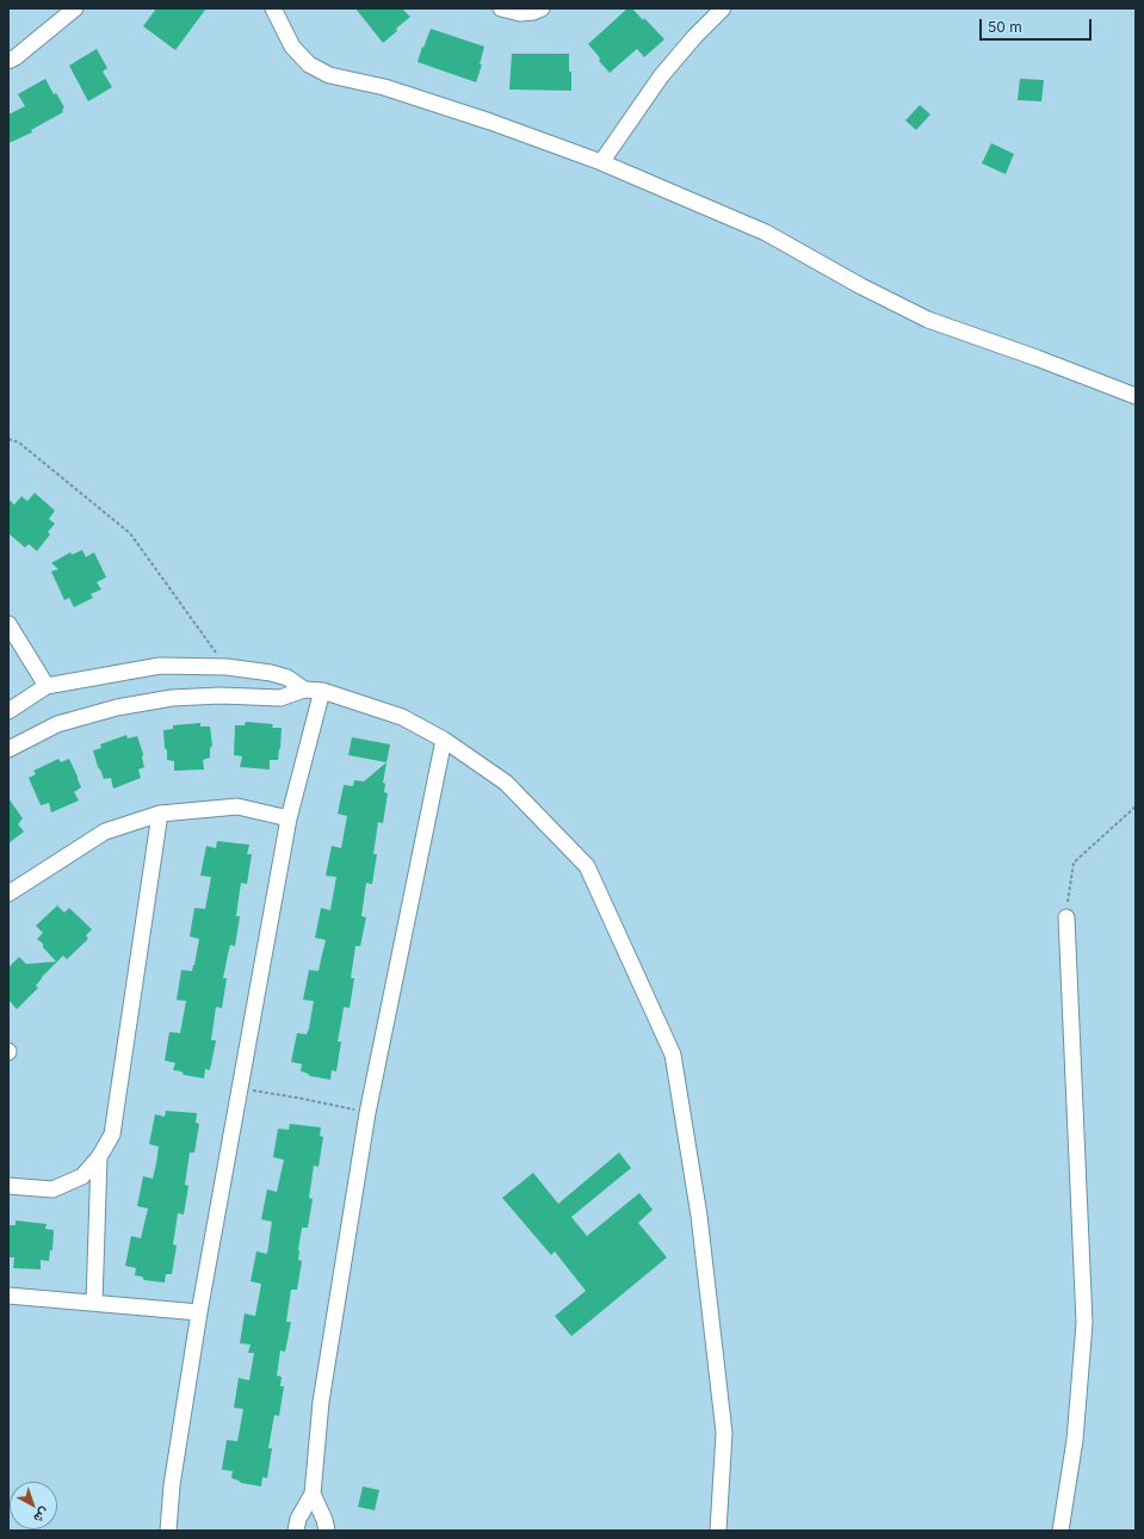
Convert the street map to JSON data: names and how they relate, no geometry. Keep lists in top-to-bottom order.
{
  "scale_bar": "50 m",
  "north": "bottom right"
}
